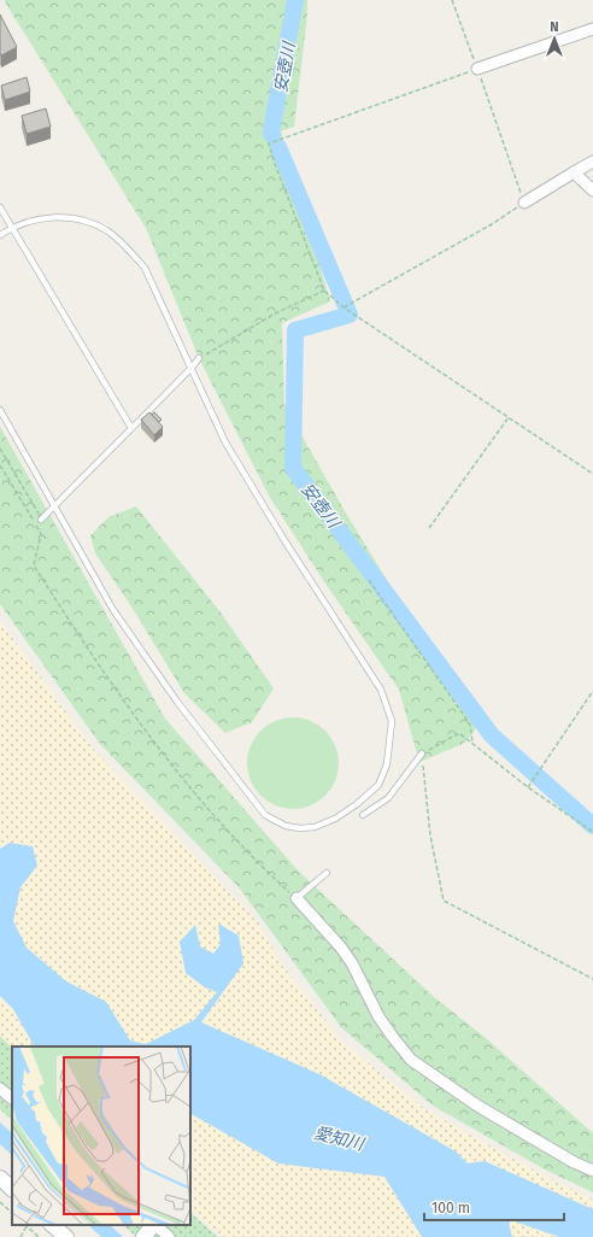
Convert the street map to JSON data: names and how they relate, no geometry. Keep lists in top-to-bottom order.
{
  "water": ["安壺川", "愛知川"],
  "scale_bar": "100 m",
  "north": "top"
}
